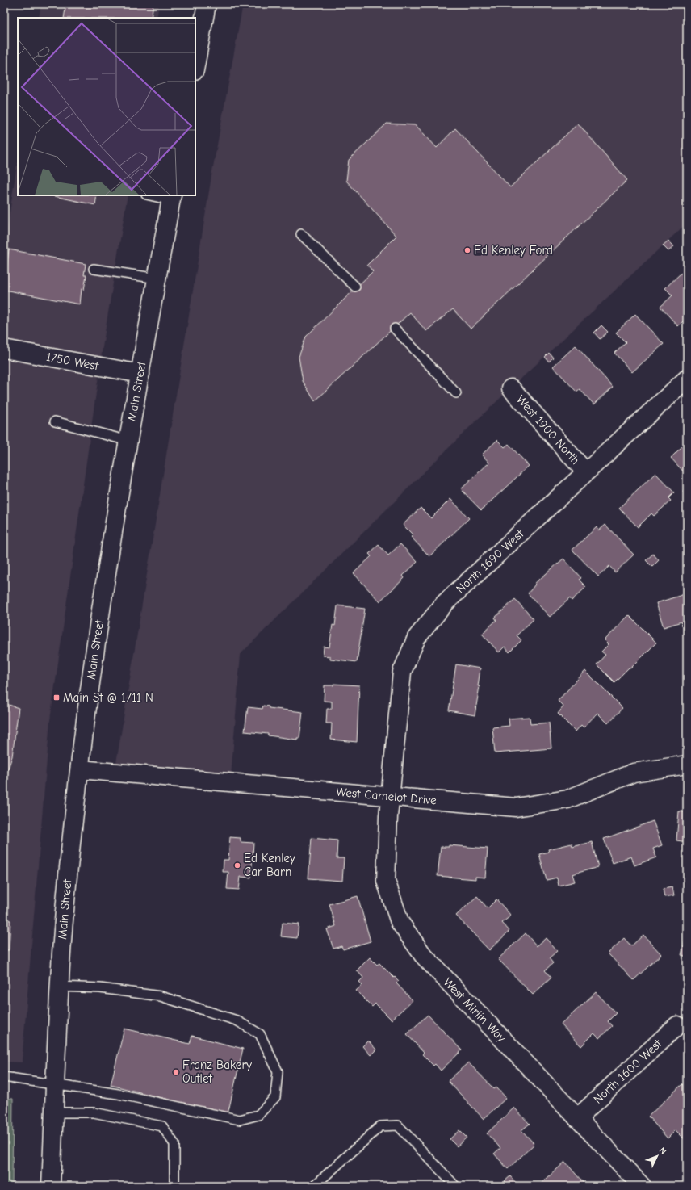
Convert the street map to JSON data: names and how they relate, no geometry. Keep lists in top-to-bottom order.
{
  "streets": {
    "street": [
      "1750 West",
      "Main Street",
      "West 1900 North",
      "North 1690 West",
      "West Camelot Drive",
      "West Mirlin Way",
      "North 1600 West"
    ]
  },
  "crossings": [
    ["1750 West", "Main Street"],
    ["Main Street", "West Camelot Drive"],
    ["West 1900 North", "North 1690 West"],
    ["North 1690 West", "West Camelot Drive"],
    ["North 1690 West", "West Mirlin Way"],
    ["West Camelot Drive", "West Mirlin Way"],
    ["West Mirlin Way", "North 1600 West"]
  ],
  "places": {
    "other": ["Ed Kenley Ford", "Ed Kenley Car Barn", "Franz Bakery Outlet"],
    "transit": ["Main St @ 1711 N"]
  },
  "north": "top right"
}
